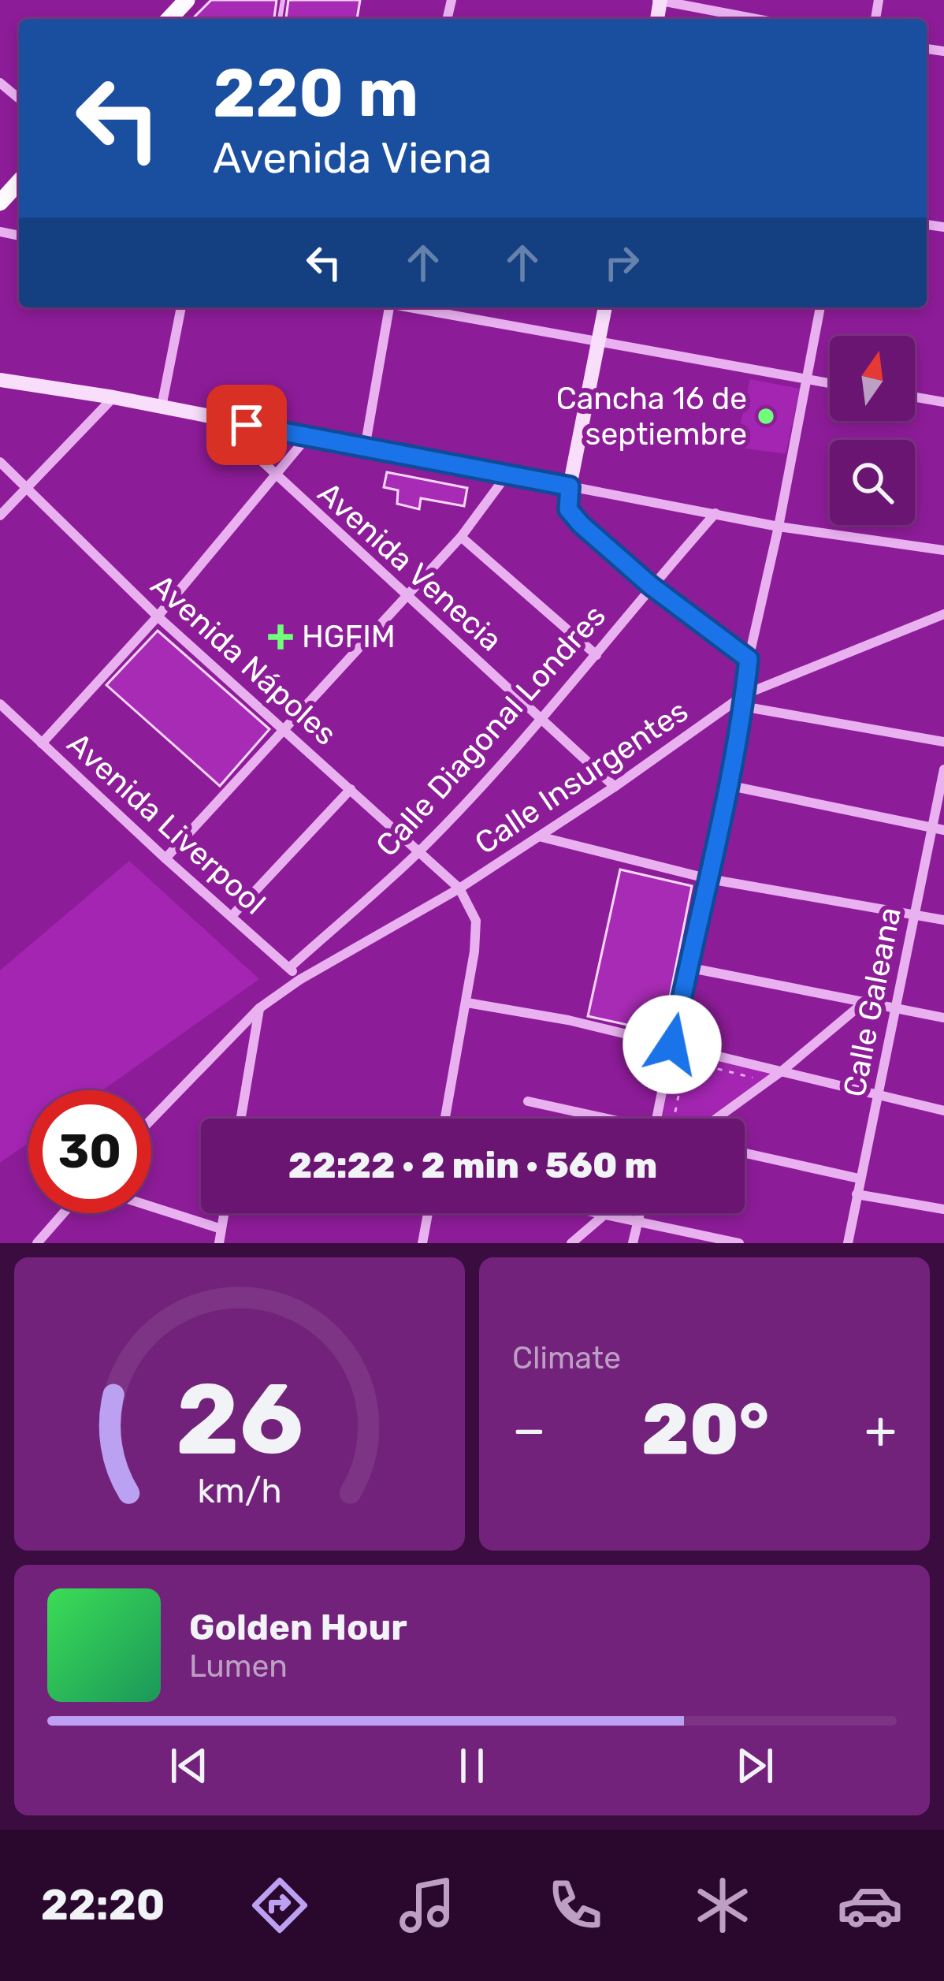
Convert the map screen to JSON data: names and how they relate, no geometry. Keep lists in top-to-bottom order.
{
  "streets": {
    "street": [
      "Avenida Venecia",
      "Avenida Nápoles",
      "Calle Diagonal Londres",
      "Calle Insurgentes",
      "Avenida Liverpool",
      "Calle Galeana"
    ]
  },
  "crossings": [
    ["Avenida Venecia", "Calle Diagonal Londres"],
    ["Avenida Venecia", "Calle Insurgentes"],
    ["Avenida Nápoles", "Calle Diagonal Londres"],
    ["Avenida Nápoles", "Calle Insurgentes"],
    ["Calle Diagonal Londres", "Avenida Liverpool"],
    ["Calle Insurgentes", "Avenida Liverpool"]
  ],
  "places": {
    "other": ["Cancha 16 de septiembre"],
    "health": ["HGFIM"]
  },
  "north": "top",
  "page": {
    "turn": ["220 m", "Avenida Viena"],
    "limit": "30",
    "trip": "22:22 · 2 min · 560 m",
    "tile": "Climate",
    "heat": ["−", "20°", "+"],
    "song": ["Golden Hour", "Lumen"],
    "tabs": "22:20",
    "gauge": ["26", "km/h"]
  }
}
